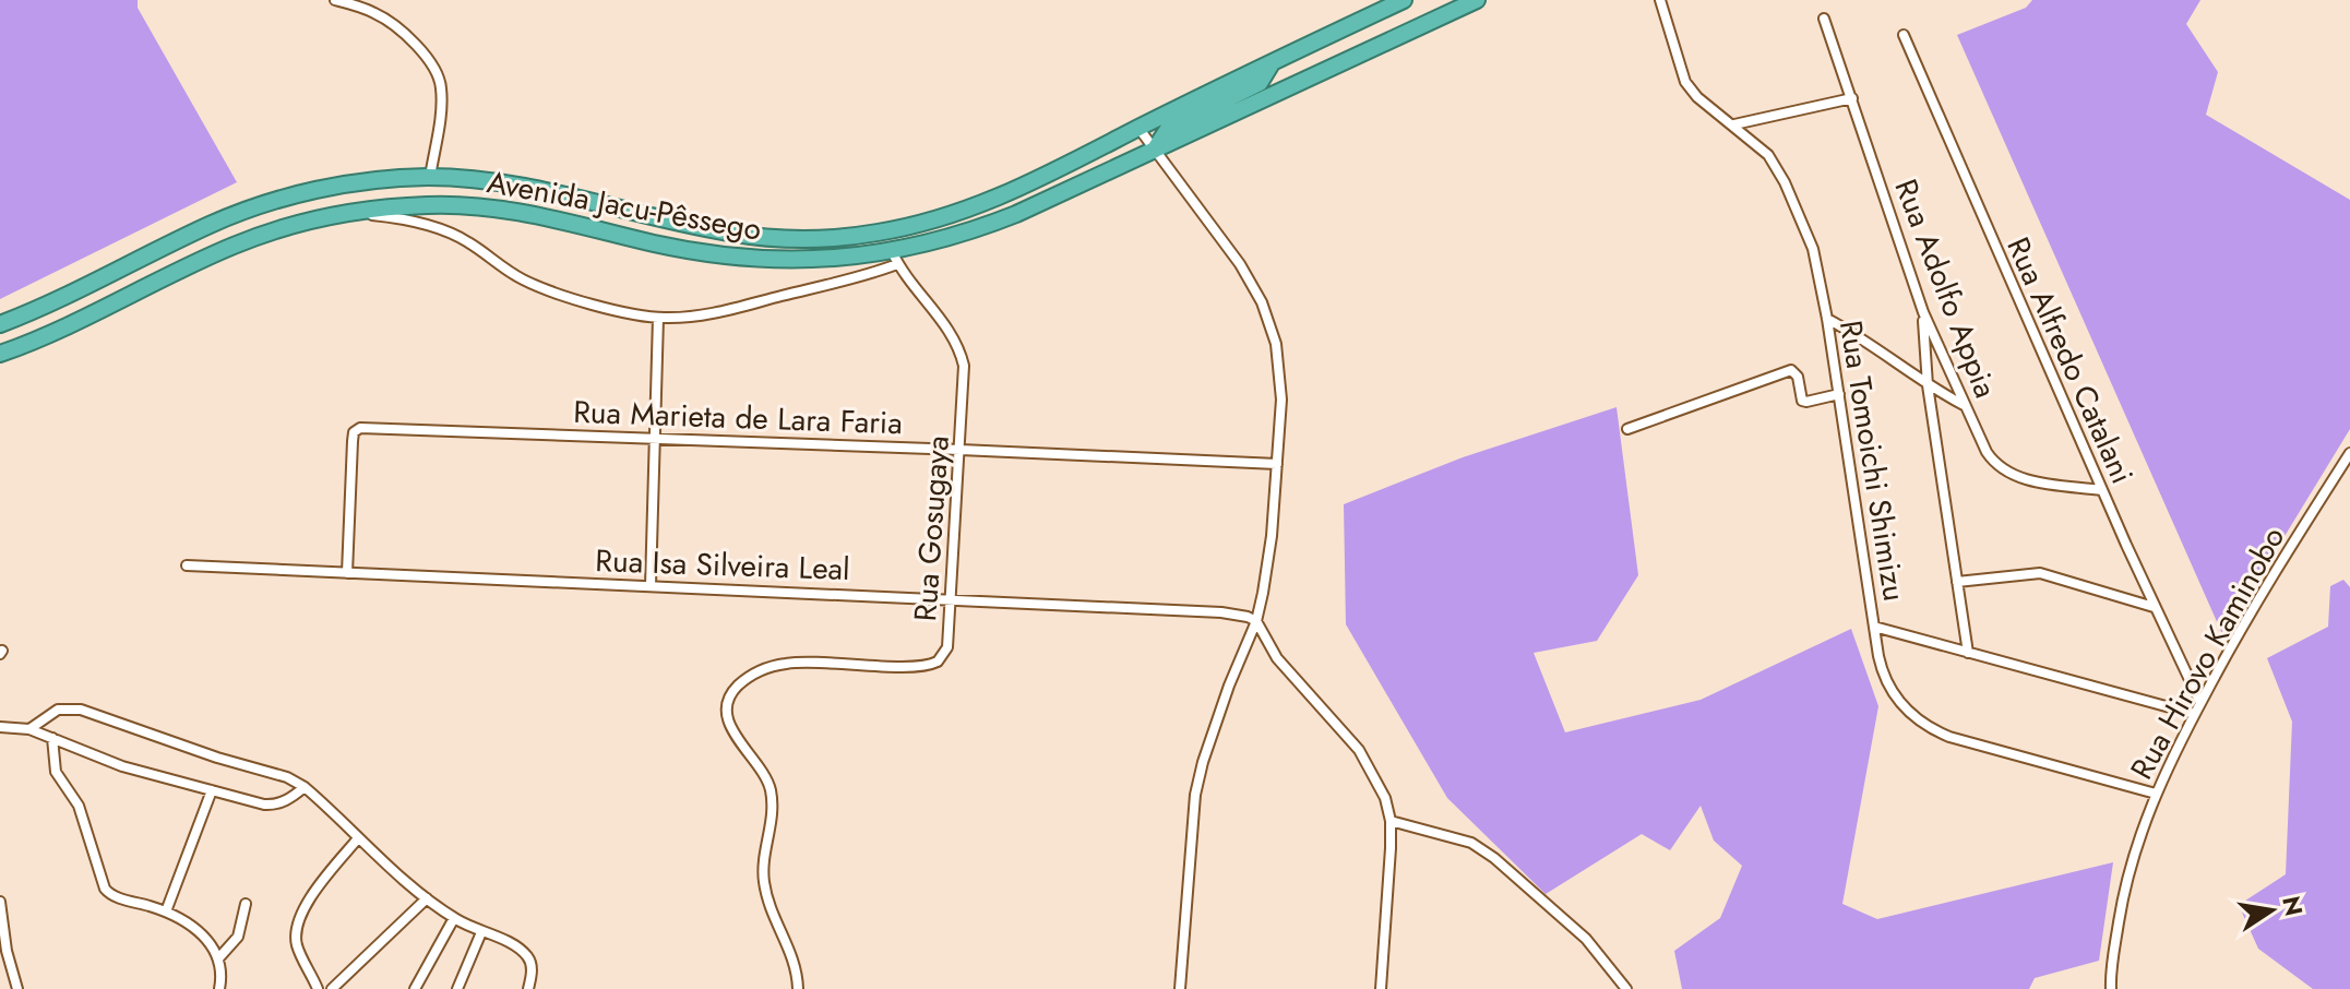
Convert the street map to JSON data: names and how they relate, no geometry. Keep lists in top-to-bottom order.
{
  "streets": {
    "highway": ["Avenida Jacu-Pêssego"],
    "street": [
      "Rua Adolfo Appia",
      "Rua Alfredo Catalani",
      "Rua Marieta de Lara Faria",
      "Rua Tomoichi Shimizu",
      "Rua Gosugaya",
      "Rua Isa Silveira Leal",
      "Rua Hirovo Kaminobo"
    ]
  },
  "crossings": [
    ["Avenida Jacu-Pêssego", "Rua Gosugaya"],
    ["Rua Adolfo Appia", "Rua Alfredo Catalani"],
    ["Rua Alfredo Catalani", "Rua Hirovo Kaminobo"],
    ["Rua Marieta de Lara Faria", "Rua Gosugaya"],
    ["Rua Marieta de Lara Faria", "Rua Isa Silveira Leal"],
    ["Rua Tomoichi Shimizu", "Rua Hirovo Kaminobo"],
    ["Rua Gosugaya", "Rua Isa Silveira Leal"]
  ],
  "north": "right"
}
